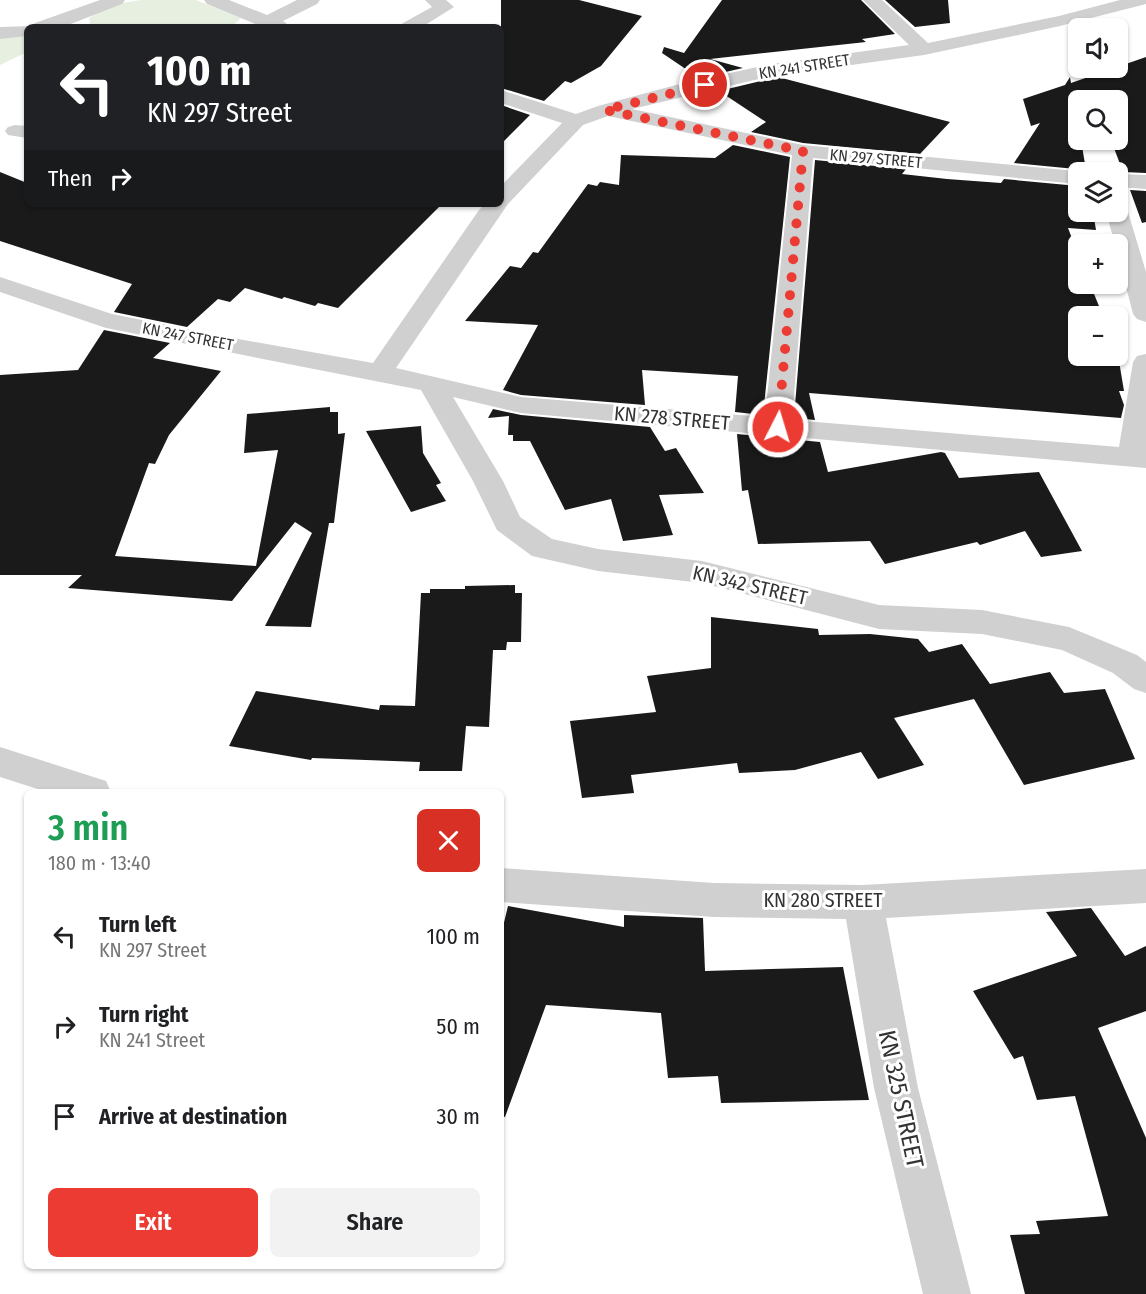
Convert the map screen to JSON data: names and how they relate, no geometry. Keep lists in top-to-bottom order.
{
  "streets": {
    "street": [
      "KN 241 STREET",
      "KN 297 STREET",
      "KN 247 STREET",
      "KN 278 STREET",
      "KN 342 STREET",
      "KN 280 STREET",
      "KN 325 STREET"
    ]
  },
  "crossings": [
    ["KN 241 STREET", "KN 297 STREET"],
    ["KN 247 STREET", "KN 278 STREET"],
    ["KN 278 STREET", "KN 342 STREET"],
    ["KN 280 STREET", "KN 325 STREET"]
  ],
  "page": {
    "map_buttons": ["+", "−"],
    "turn": ["100 m", "KN 297 Street"],
    "then": "Then",
    "heading": ["3 min", "180 m · 13:40"],
    "list": [
      {
        "name": "Turn left",
        "note": "KN 297 Street",
        "value": "100 m"
      },
      {
        "name": "Turn right",
        "note": "KN 241 Street",
        "value": "50 m"
      },
      {
        "name": "Arrive at destination",
        "value": "30 m"
      }
    ],
    "buttons": ["Exit", "Share"]
  }
}
